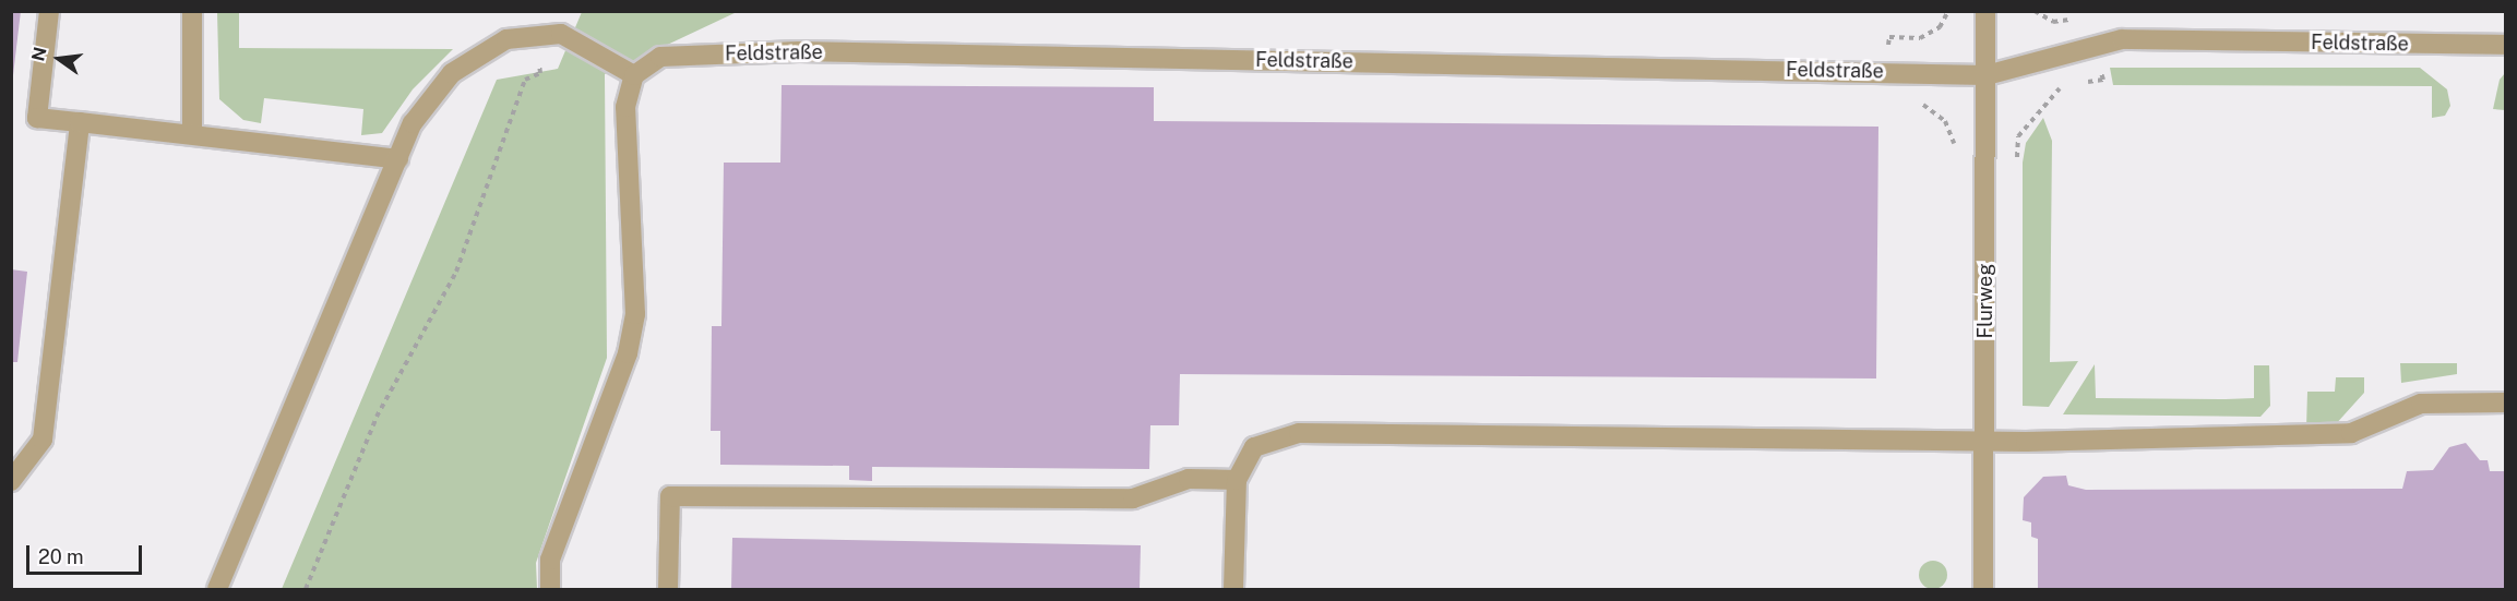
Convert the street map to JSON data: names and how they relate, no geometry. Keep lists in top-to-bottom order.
{
  "streets": {
    "street": ["Feldstraße", "Flurweg"]
  },
  "crossings": [
    ["Feldstraße", "Flurweg"]
  ],
  "scale_bar": "20 m",
  "north": "left"
}
